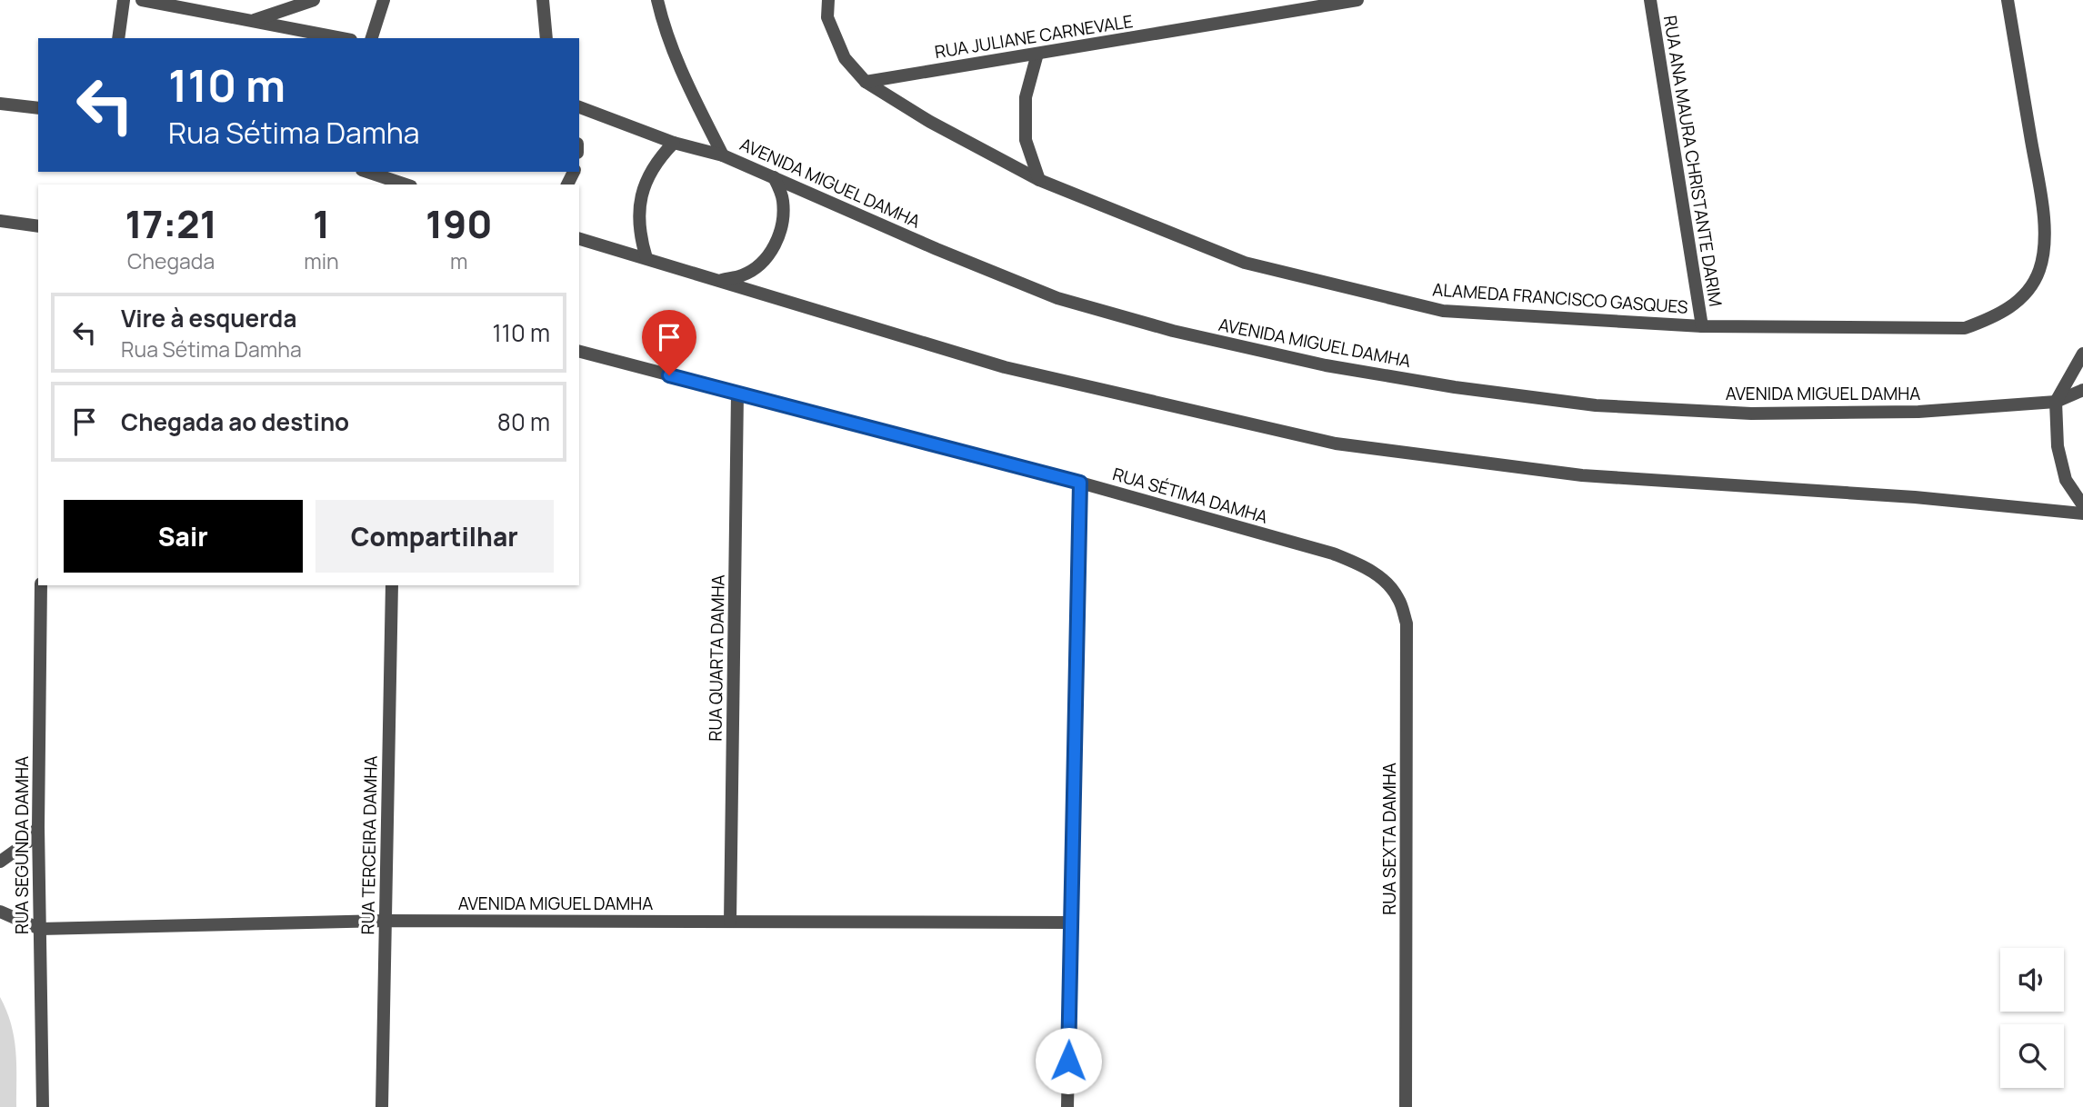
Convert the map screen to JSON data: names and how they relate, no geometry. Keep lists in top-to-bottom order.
{
  "streets": {
    "street": [
      "RUA JULIANE CARNEVALE",
      "RUA ANA MAURA CHRISTANTE DARIM",
      "AVENIDA MIGUEL DAMHA",
      "ALAMEDA FRANCISCO GASQUES",
      "RUA SÉTIMA DAMHA",
      "RUA QUARTA DAMHA",
      "RUA SEXTA DAMHA",
      "RUA SEGUNDA DAMHA",
      "RUA TERCEIRA DAMHA"
    ]
  },
  "crossings": [
    ["RUA JULIANE CARNEVALE", "ALAMEDA FRANCISCO GASQUES"],
    ["RUA ANA MAURA CHRISTANTE DARIM", "ALAMEDA FRANCISCO GASQUES"],
    ["AVENIDA MIGUEL DAMHA", "RUA QUARTA DAMHA"],
    ["AVENIDA MIGUEL DAMHA", "RUA SEGUNDA DAMHA"],
    ["AVENIDA MIGUEL DAMHA", "RUA TERCEIRA DAMHA"],
    ["RUA SÉTIMA DAMHA", "RUA QUARTA DAMHA"],
    ["RUA SÉTIMA DAMHA", "RUA SEXTA DAMHA"]
  ],
  "page": {
    "turn": ["110 m", "Rua Sétima Damha"],
    "eta": [
      "17:21",
      "Chegada",
      "1",
      "min",
      "190",
      "m"
    ],
    "list": [
      {
        "name": "Vire à esquerda",
        "note": "Rua Sétima Damha",
        "value": "110 m"
      },
      {
        "name": "Chegada ao destino",
        "value": "80 m"
      }
    ],
    "buttons": ["Sair", "Compartilhar"]
  }
}
